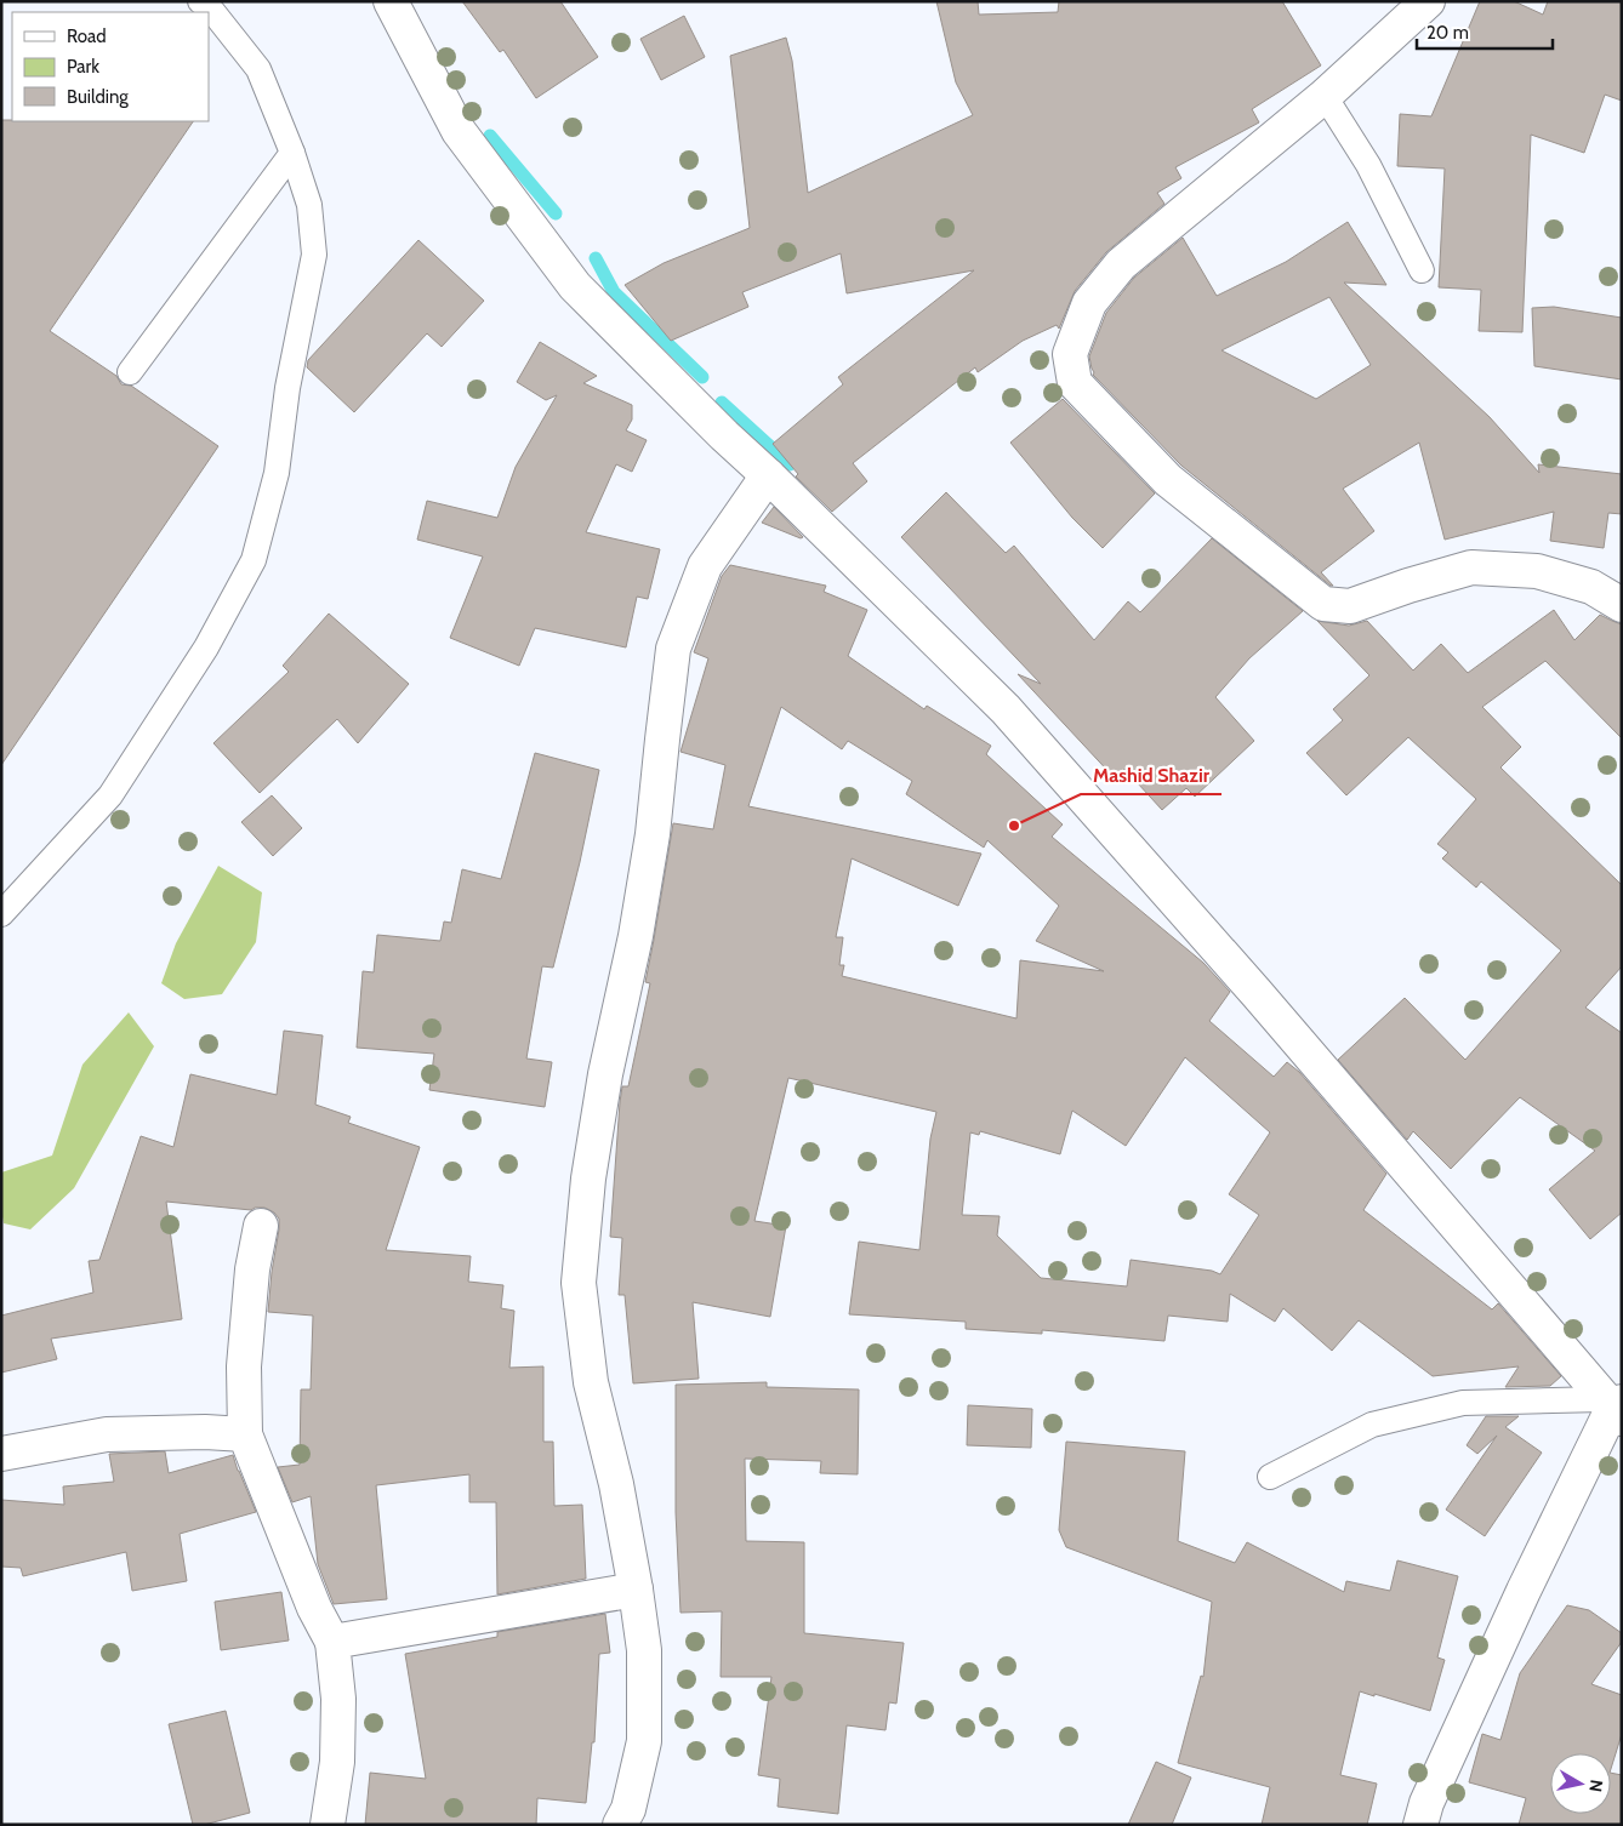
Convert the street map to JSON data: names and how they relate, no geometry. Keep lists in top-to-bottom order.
{
  "places": ["Mashid Shazir"],
  "legend": ["Road", "Park", "Building"],
  "scale_bar": "20 m",
  "north": "right"
}
